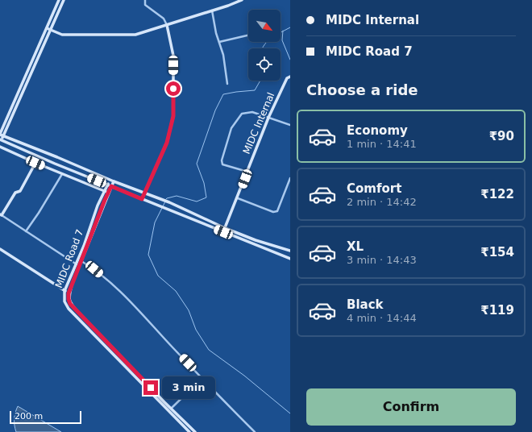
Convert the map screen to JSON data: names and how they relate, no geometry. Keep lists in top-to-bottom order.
{
  "streets": {
    "street": ["MIDC Internal", "MIDC Road 7"]
  },
  "scale_bar": "200 m",
  "north": "bottom right",
  "page": {
    "banner": ["MIDC Internal", "MIDC Road 7"],
    "heading": "Choose a ride",
    "list": [
      {
        "name": "Economy",
        "note": "1 min · 14:41",
        "value": "₹90"
      },
      {
        "name": "Comfort",
        "note": "2 min · 14:42",
        "value": "₹122"
      },
      {
        "name": "XL",
        "note": "3 min · 14:43",
        "value": "₹154"
      },
      {
        "name": "Black",
        "note": "4 min · 14:44",
        "value": "₹119"
      }
    ],
    "bubble": "3 min",
    "buttons": "Confirm",
    "scale": "200 m"
  }
}
